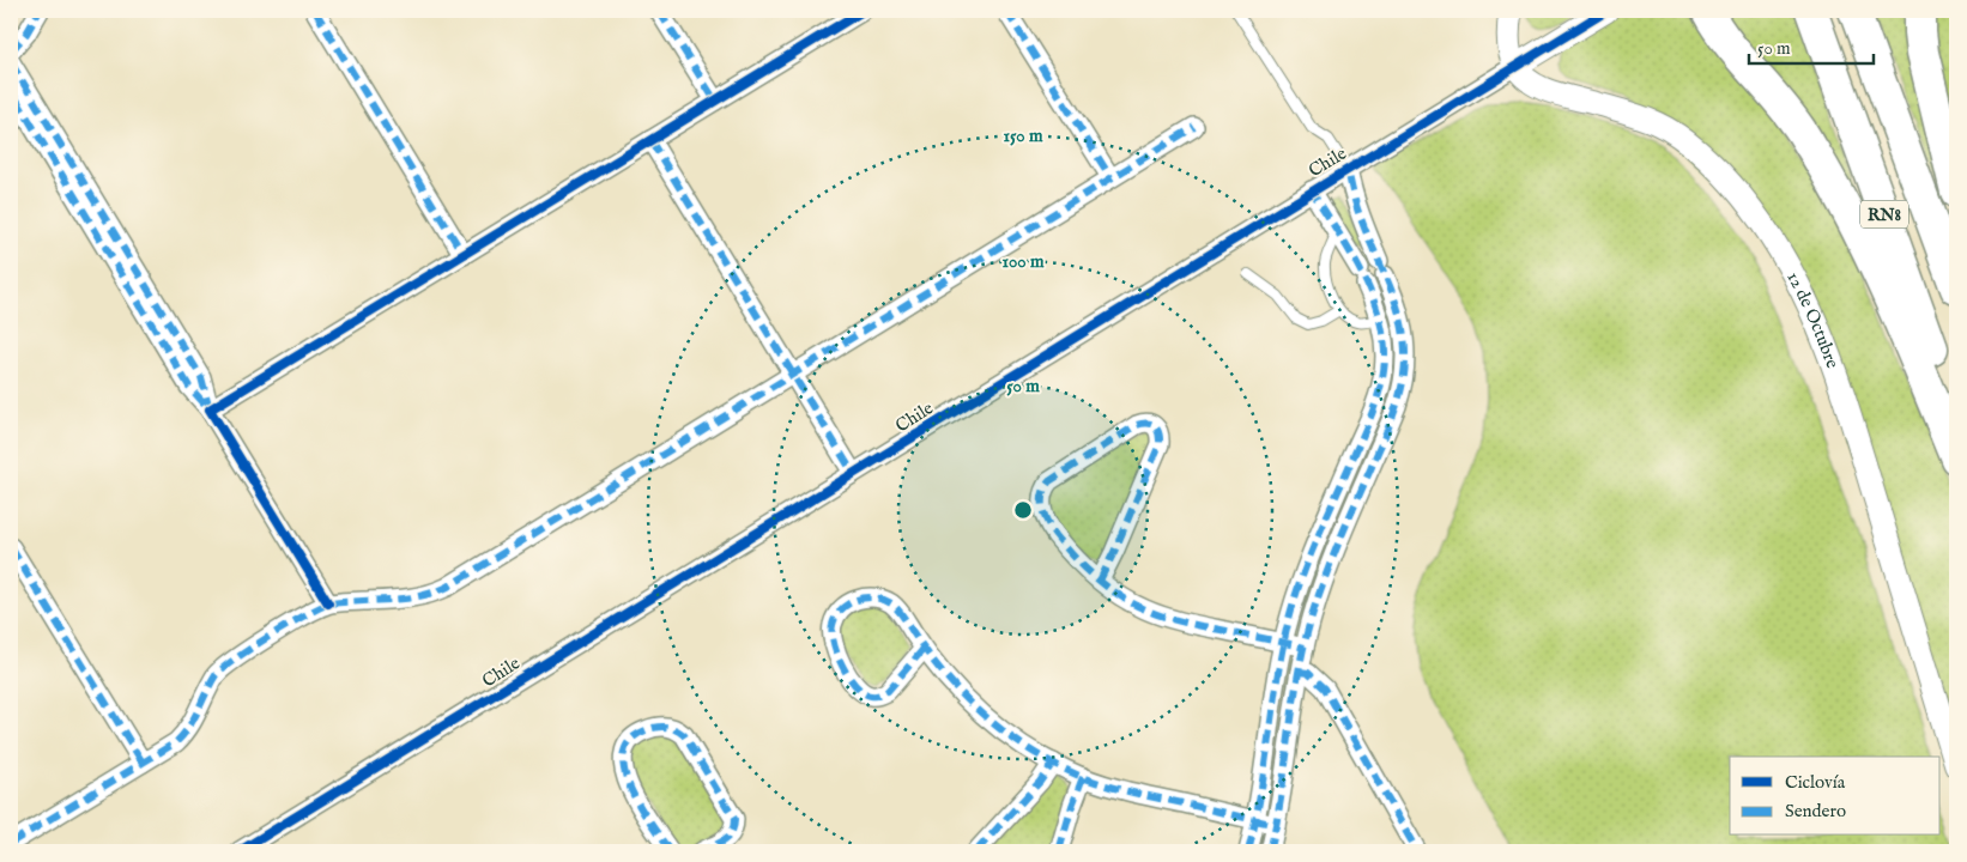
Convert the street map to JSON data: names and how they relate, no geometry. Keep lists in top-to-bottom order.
{
  "streets": {
    "highway": ["RN8"],
    "street": ["Chile", "12 de Octubre"]
  },
  "crossings": [
    ["Chile", "12 de Octubre"]
  ],
  "legend": ["Ciclovía", "Sendero"],
  "scale_bar": "50 m",
  "rings": ["150 m", "100 m", "50 m"]
}
